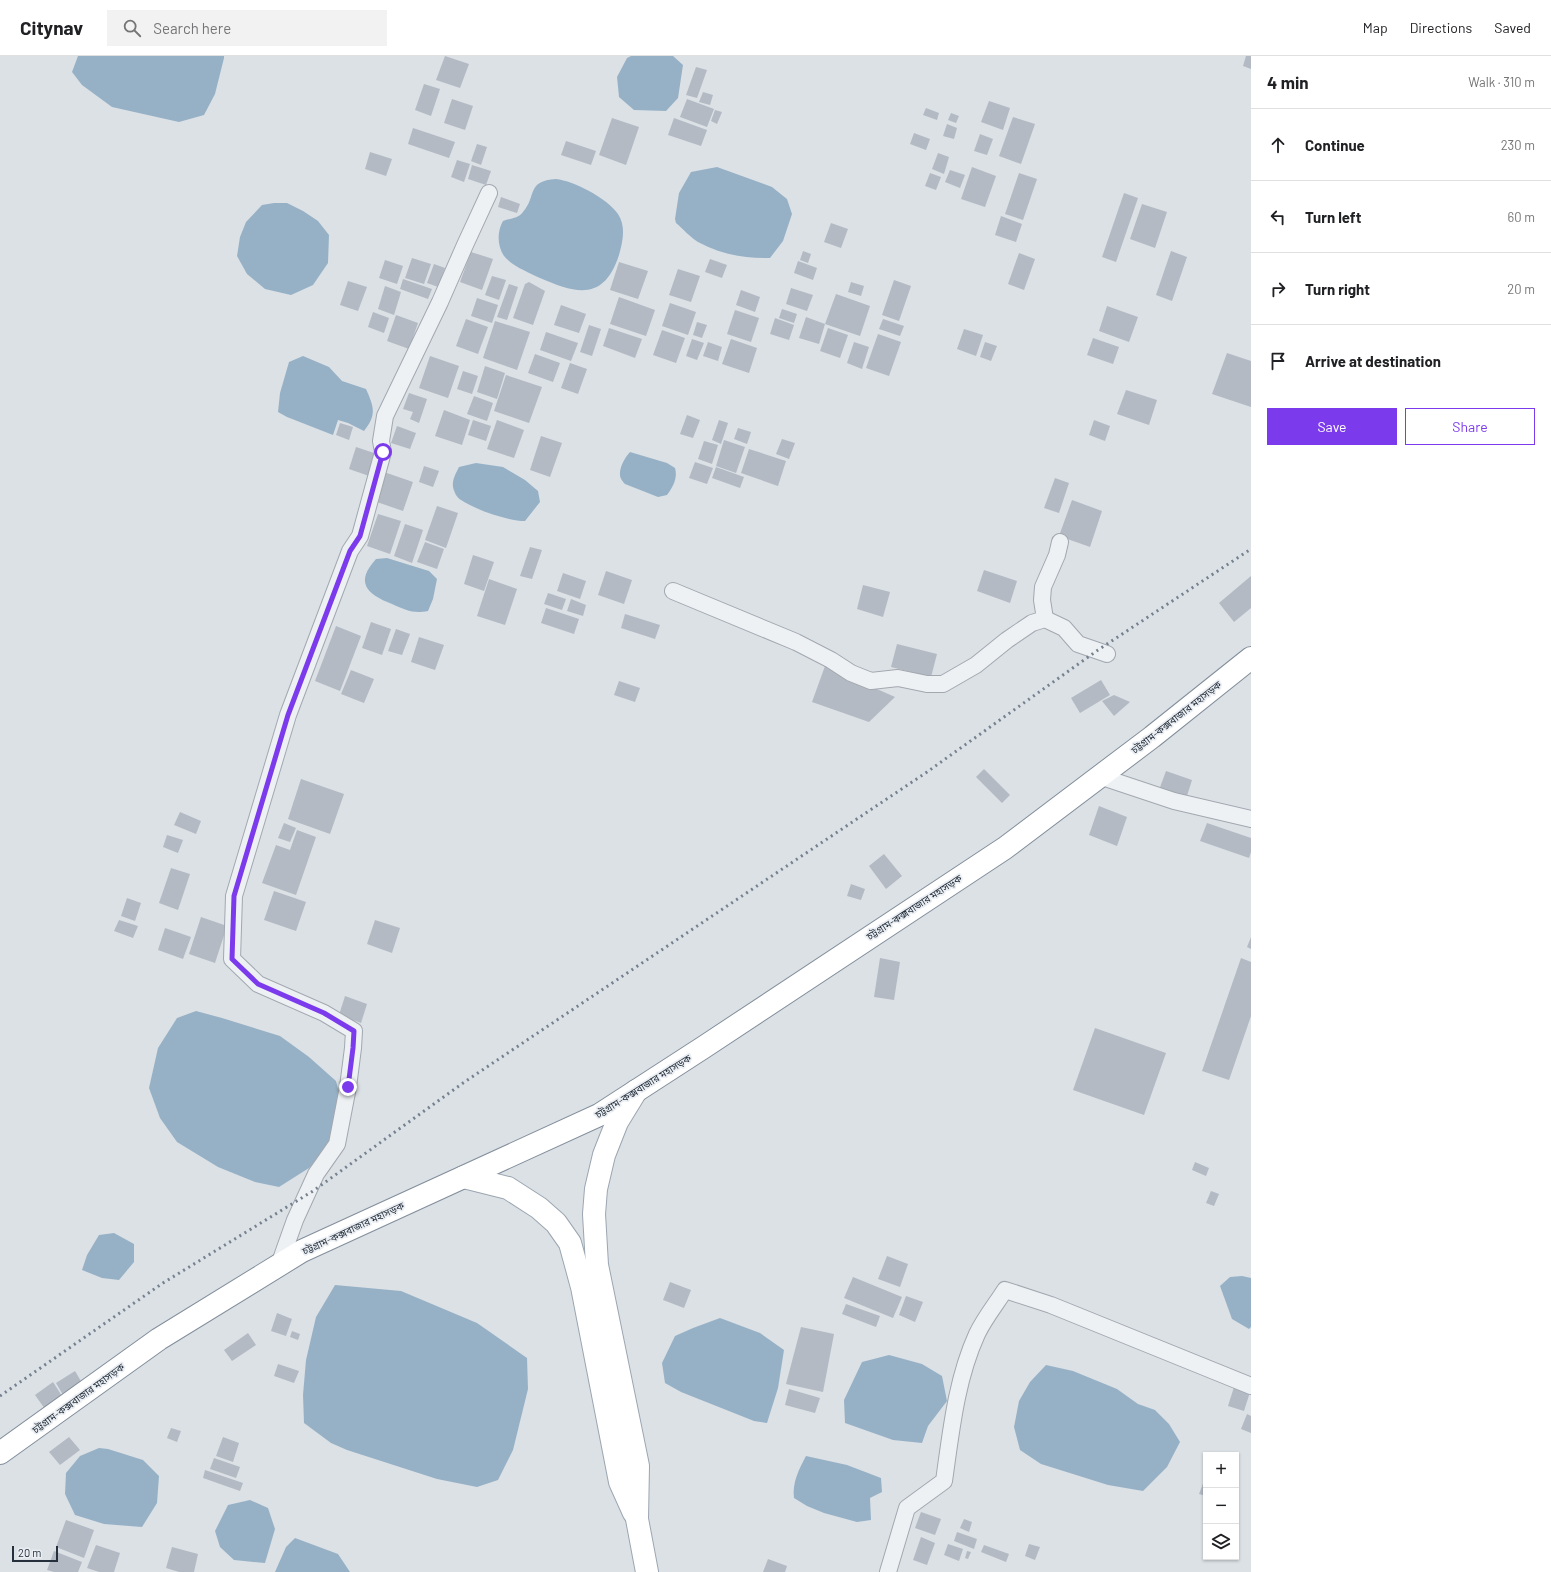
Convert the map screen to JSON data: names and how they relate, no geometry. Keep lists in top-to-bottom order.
{
  "streets": {
    "main road": ["চট্টগ্রাম-কক্সবাজার মহাসড়ক"]
  },
  "scale_bar": "20 m",
  "page": {
    "header": "Citynav",
    "search": "Search here",
    "nav": ["Map", "Directions", "Saved"],
    "heading": ["4 min", "Walk · 310 m"],
    "list": [
      ["Continue", "230 m"],
      ["Turn left", "60 m"],
      ["Turn right", "20 m"],
      "Arrive at destination"
    ],
    "buttons": ["Save", "Share"],
    "map_buttons": ["+", "−"],
    "scale": "20 m"
  }
}
